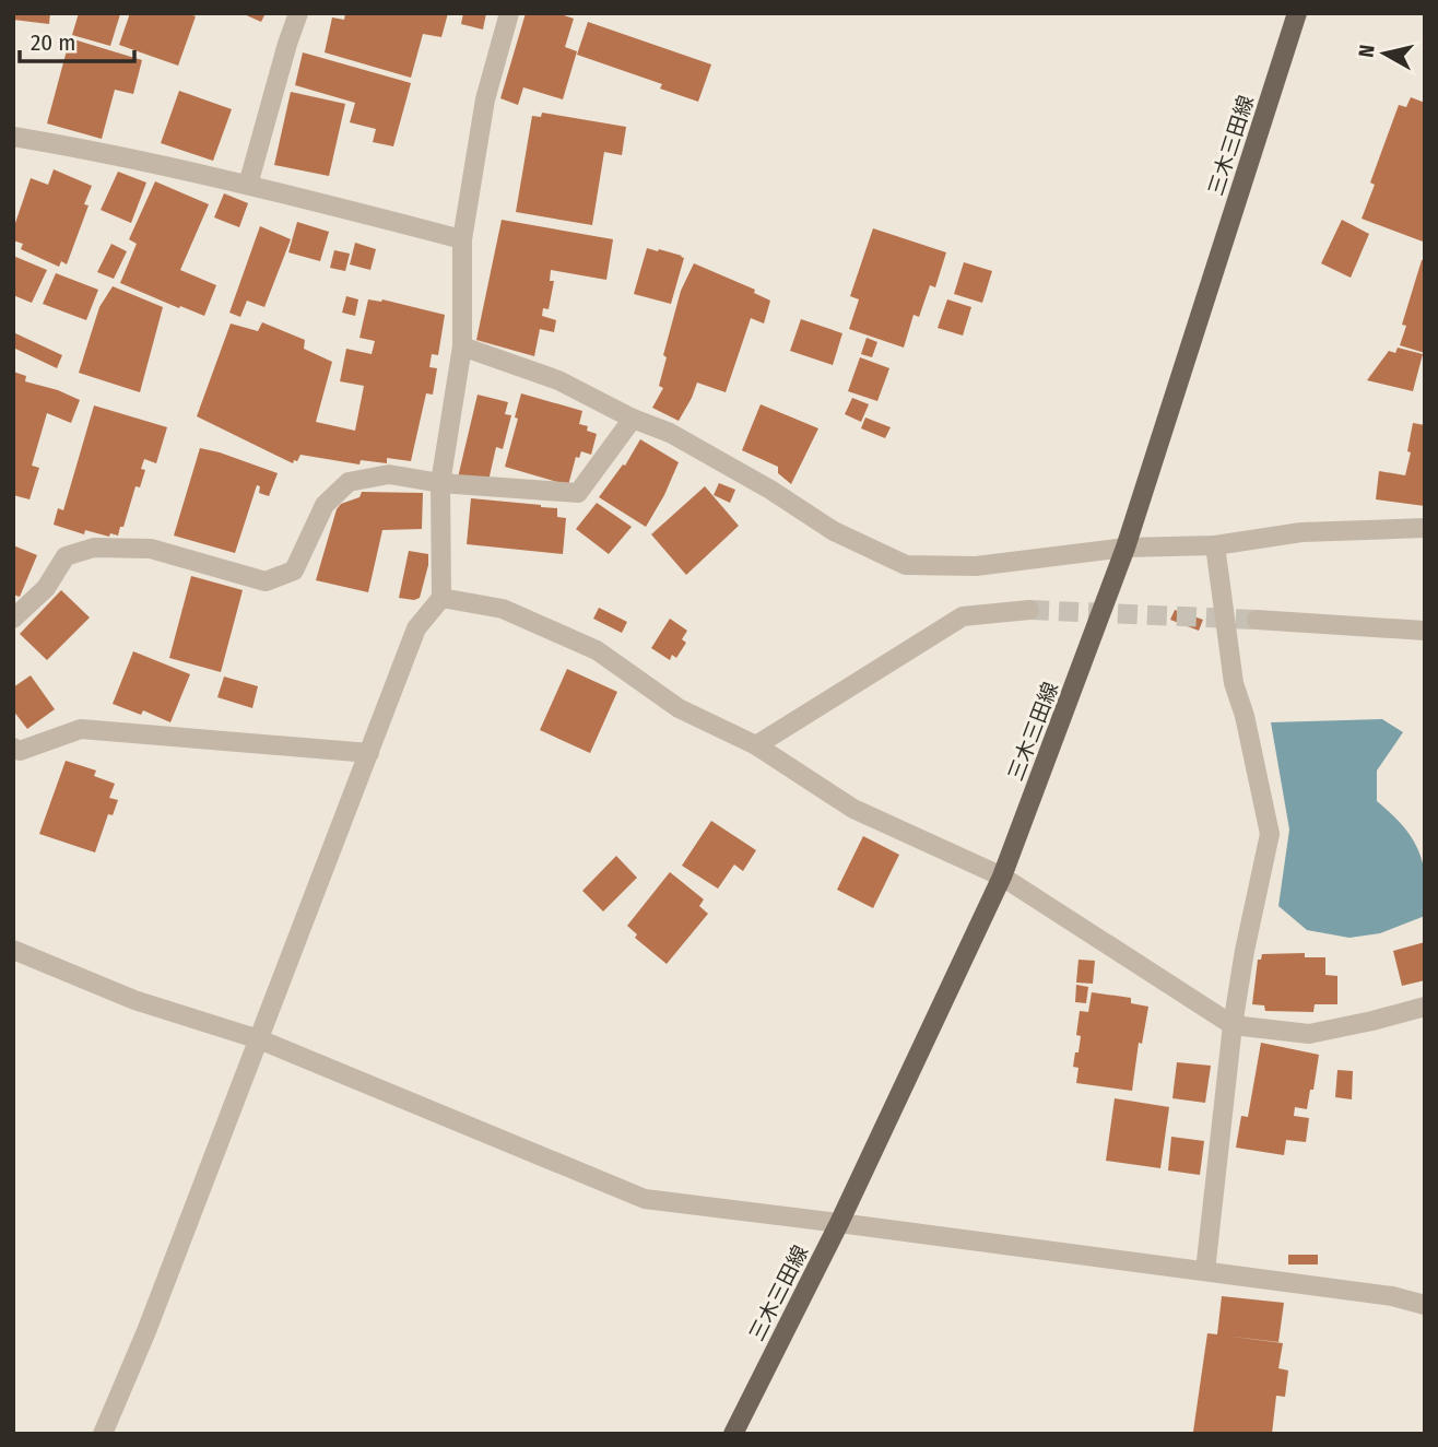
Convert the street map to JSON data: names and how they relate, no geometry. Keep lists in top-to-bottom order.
{
  "streets": {
    "main road": ["三木三田線"]
  },
  "scale_bar": "20 m",
  "north": "left"
}
